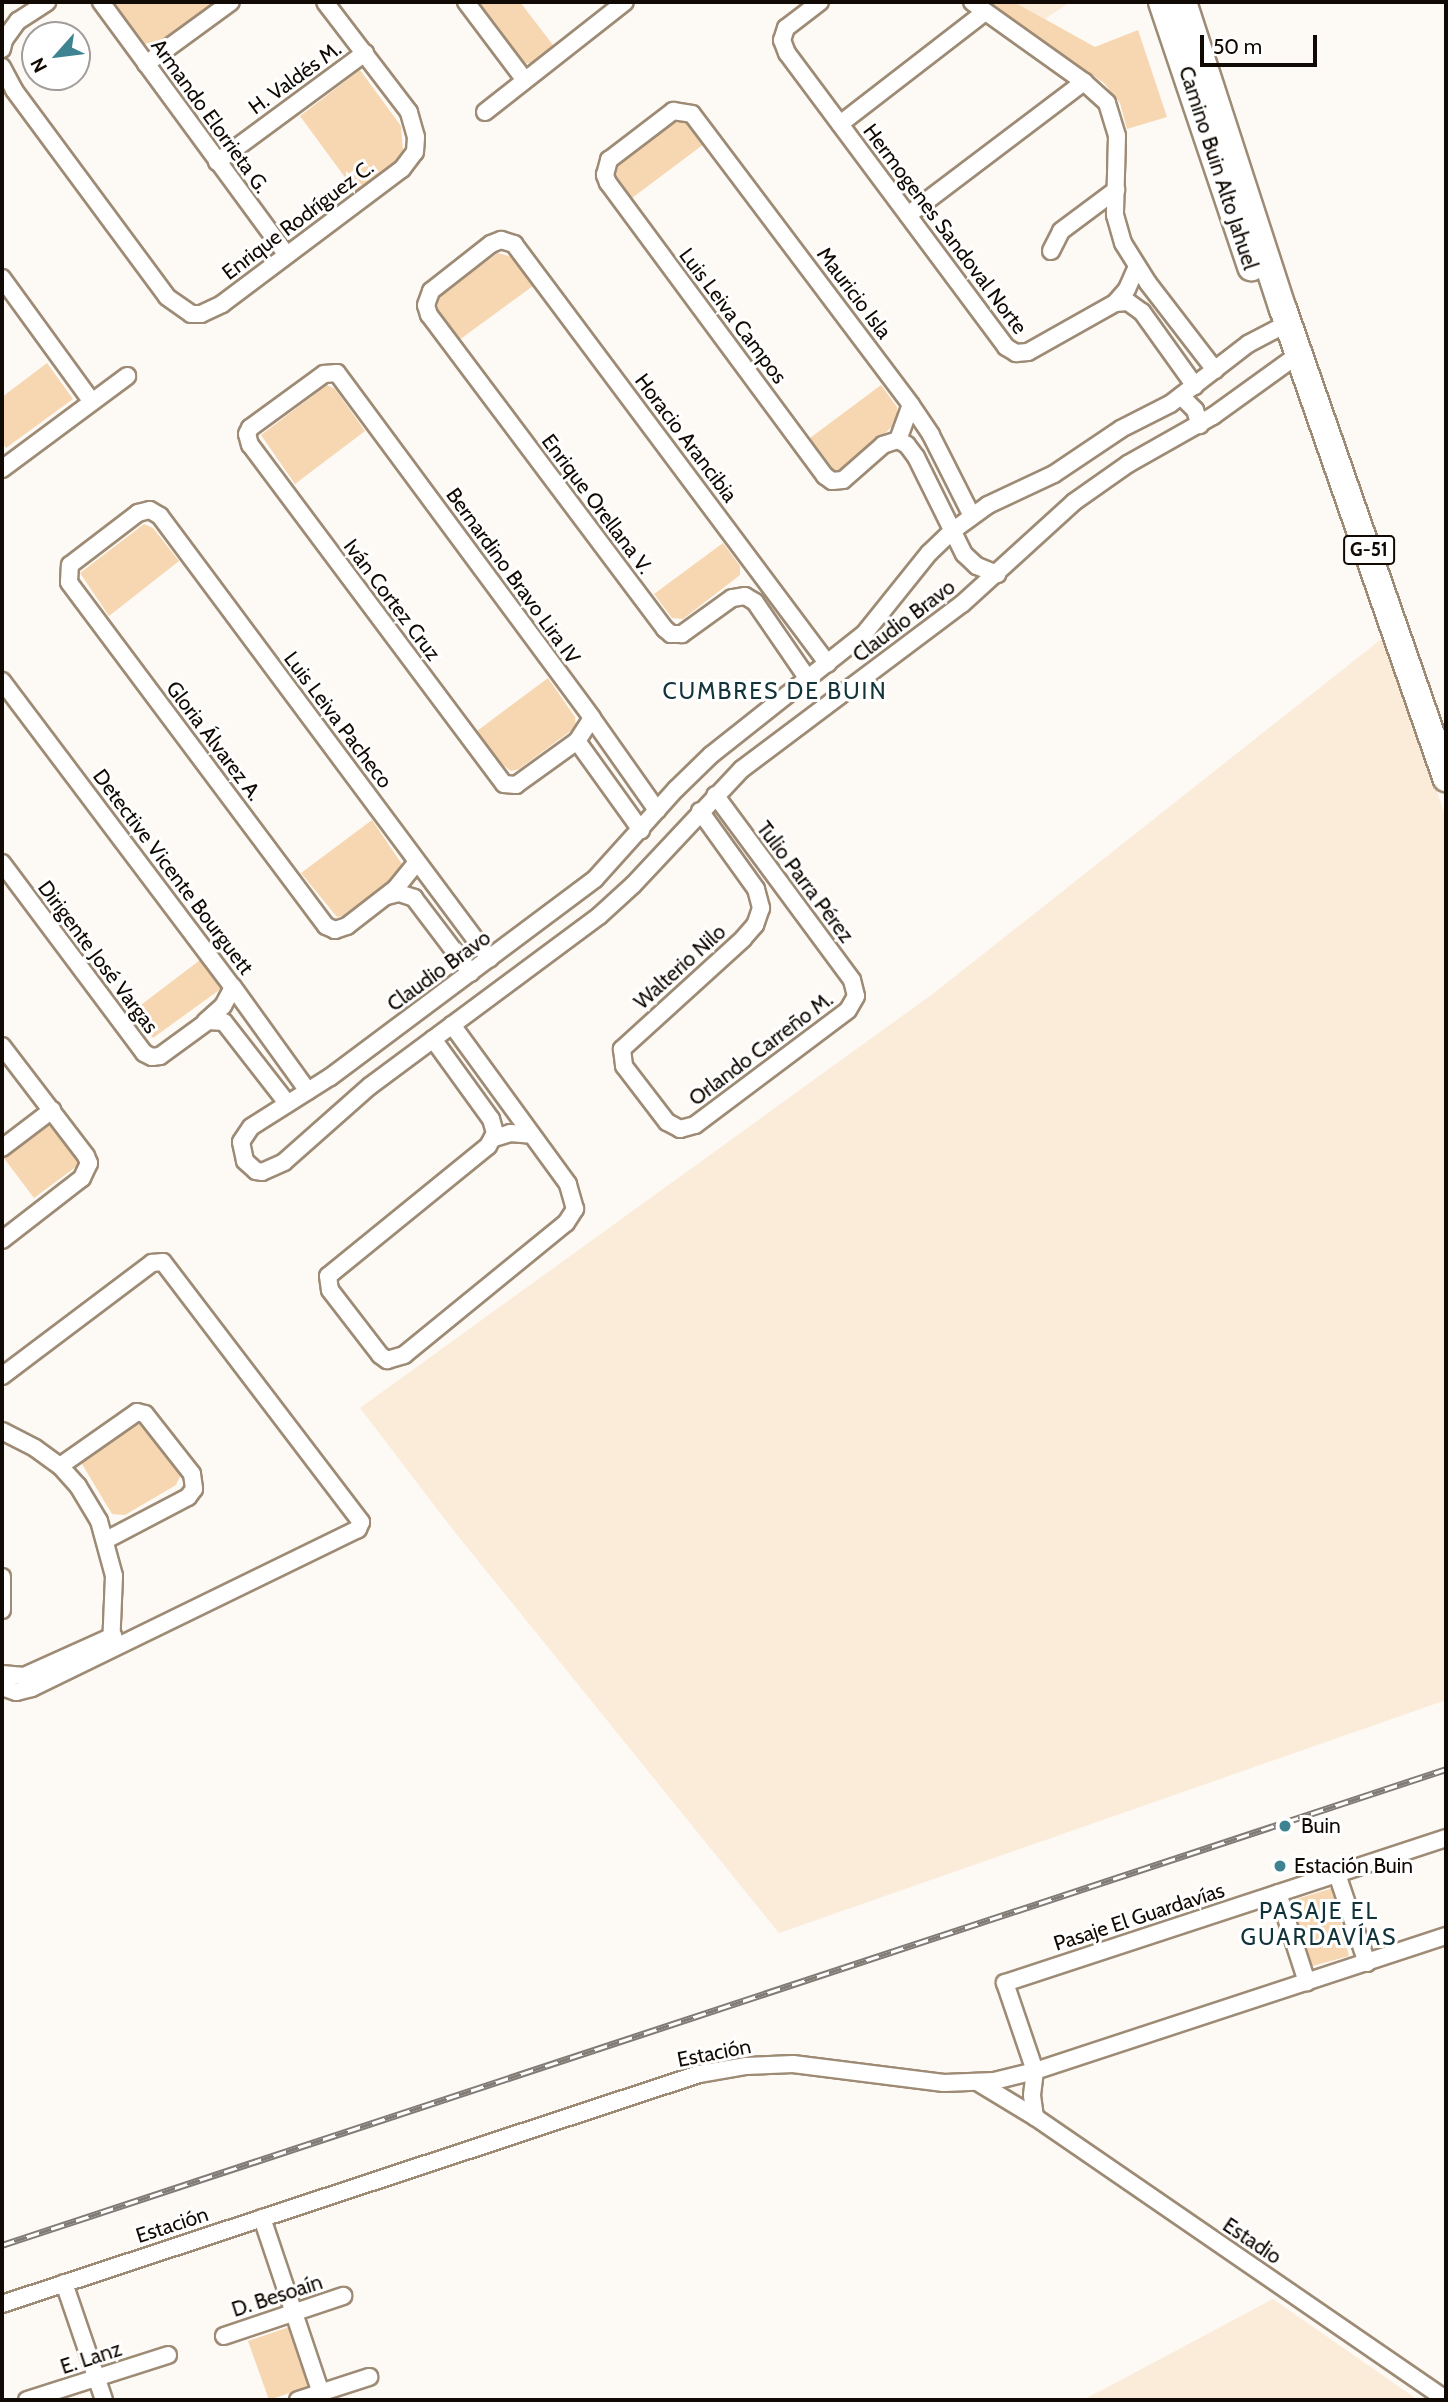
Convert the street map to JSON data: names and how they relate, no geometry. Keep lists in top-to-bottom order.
{
  "streets": {
    "main road": ["Camino Buin Alto Jahuel", "G-51"],
    "street": [
      "H. Valdés M.",
      "Armando Elorrieta G.",
      "Enrique Rodríguez C.",
      "Hermogenes Sandoval Norte",
      "Mauricio Isla",
      "Luis Leiva Campos",
      "Horacio Arancibia",
      "Enrique Orellana V.",
      "Bernardino Bravo Lira IV",
      "Iván Cortez Cruz",
      "Claudio Bravo",
      "Luis Leiva Pacheco",
      "Gloria Álvarez A.",
      "Detective Vicente Bourguett",
      "Tulio Parra Pérez",
      "Dirigente José Vargas",
      "Walterio Nilo",
      "Orlando Carreño M.",
      "Pasaje El Guardavías",
      "Estación",
      "Estadio",
      "D. Besoaín",
      "E. Lanz"
    ]
  },
  "crossings": [
    ["H. Valdés M.", "Armando Elorrieta G."],
    ["H. Valdés M.", "Enrique Rodríguez C."],
    ["Armando Elorrieta G.", "Enrique Rodríguez C."],
    ["Camino Buin Alto Jahuel", "Claudio Bravo"],
    ["Mauricio Isla", "Luis Leiva Campos"],
    ["Mauricio Isla", "Claudio Bravo"],
    ["Horacio Arancibia", "Enrique Orellana V."],
    ["Horacio Arancibia", "Claudio Bravo"],
    ["Bernardino Bravo Lira IV", "Iván Cortez Cruz"],
    ["Bernardino Bravo Lira IV", "Claudio Bravo"],
    ["Claudio Bravo", "Luis Leiva Pacheco"],
    ["Claudio Bravo", "Detective Vicente Bourguett"],
    ["Claudio Bravo", "Tulio Parra Pérez"],
    ["Claudio Bravo", "Dirigente José Vargas"],
    ["Luis Leiva Pacheco", "Gloria Álvarez A."],
    ["Detective Vicente Bourguett", "Dirigente José Vargas"],
    ["Tulio Parra Pérez", "Orlando Carreño M."],
    ["Walterio Nilo", "Orlando Carreño M."],
    ["Pasaje El Guardavías", "Estación"],
    ["Estación", "Estadio"]
  ],
  "districts": ["CUMBRES DE BUIN", "PASAJE EL GUARDAVÍAS"],
  "places": ["Buin", "Estación Buin"],
  "scale_bar": "50 m",
  "north": "bottom left"
}
